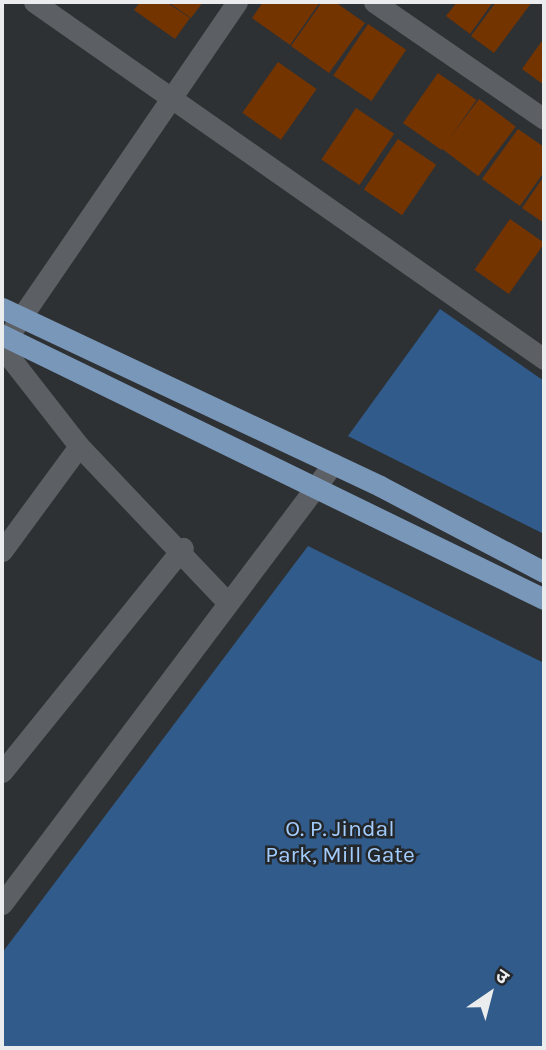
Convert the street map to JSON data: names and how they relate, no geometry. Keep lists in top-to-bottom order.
{
  "parks": ["O. P. Jindal Park, Mill Gate"],
  "north": "top right"
}
